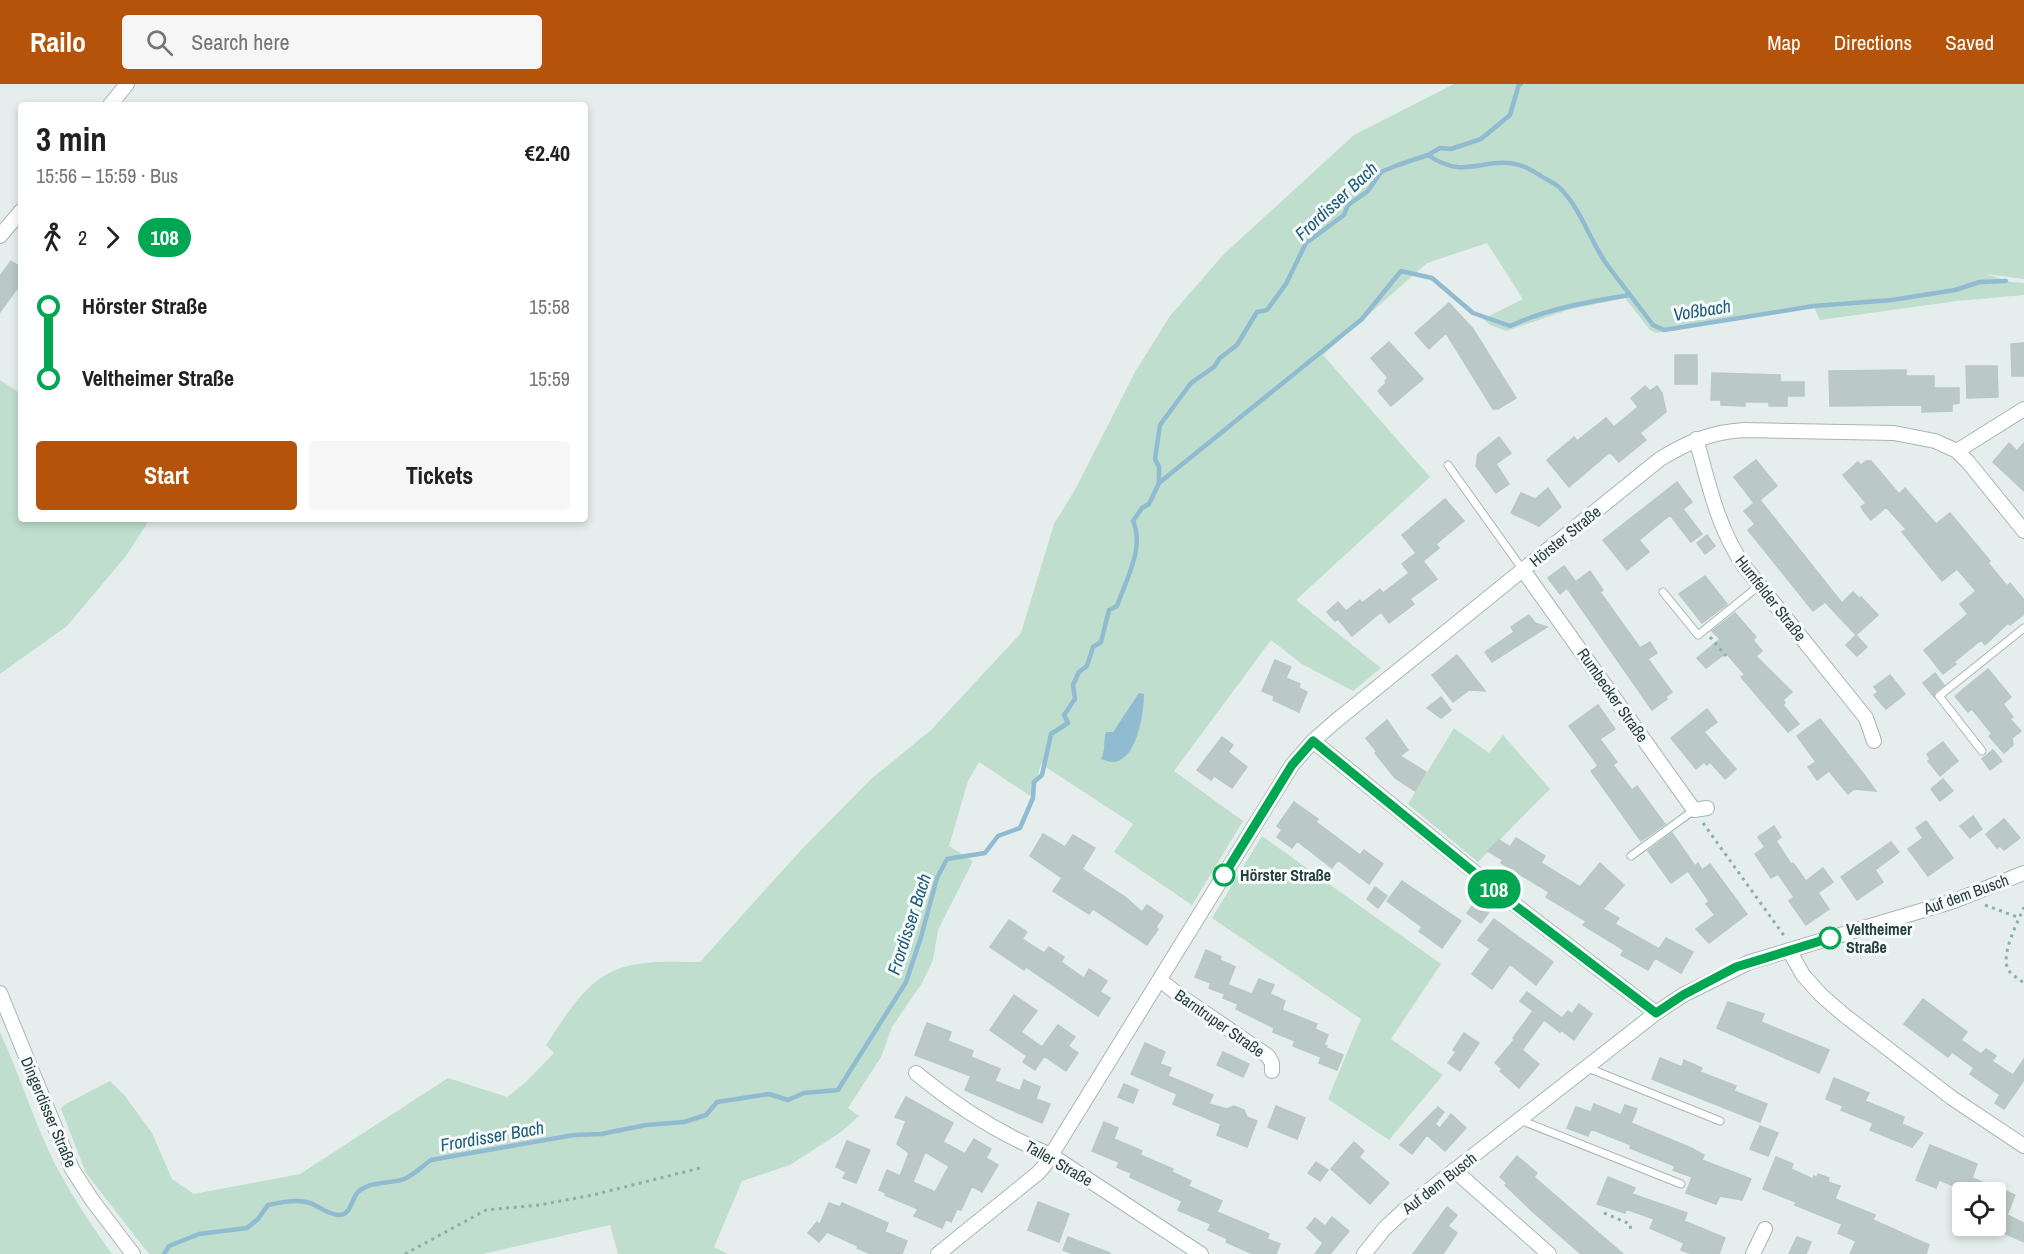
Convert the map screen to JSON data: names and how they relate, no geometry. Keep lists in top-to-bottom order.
{
  "streets": {
    "street": [
      "Hörster Straße",
      "Humfelder Straße",
      "Rumbecker Straße",
      "Auf dem Busch",
      "Barntruper Straße",
      "Dingerdisser Straße",
      "Taller Straße"
    ]
  },
  "crossings": [
    ["Hörster Straße", "Humfelder Straße"],
    ["Hörster Straße", "Rumbecker Straße"],
    ["Hörster Straße", "Barntruper Straße"],
    ["Hörster Straße", "Taller Straße"]
  ],
  "water": ["Frordisser Bach", "Voßbach"],
  "places": ["Hörster Straße", "Veltheimer Straße"],
  "lines": ["bus line 108"],
  "page": {
    "header": "Railo",
    "search": "Search here",
    "nav": ["Map", "Directions", "Saved"],
    "on_map": "108",
    "heading": ["3 min", "15:56 – 15:59 · Bus", "€2.40"],
    "legs": ["2", "108"],
    "list": [
      {
        "name": "Hörster Straße",
        "value": "15:58"
      },
      {
        "name": "Veltheimer Straße",
        "value": "15:59"
      }
    ],
    "buttons": ["Start", "Tickets"]
  }
}
